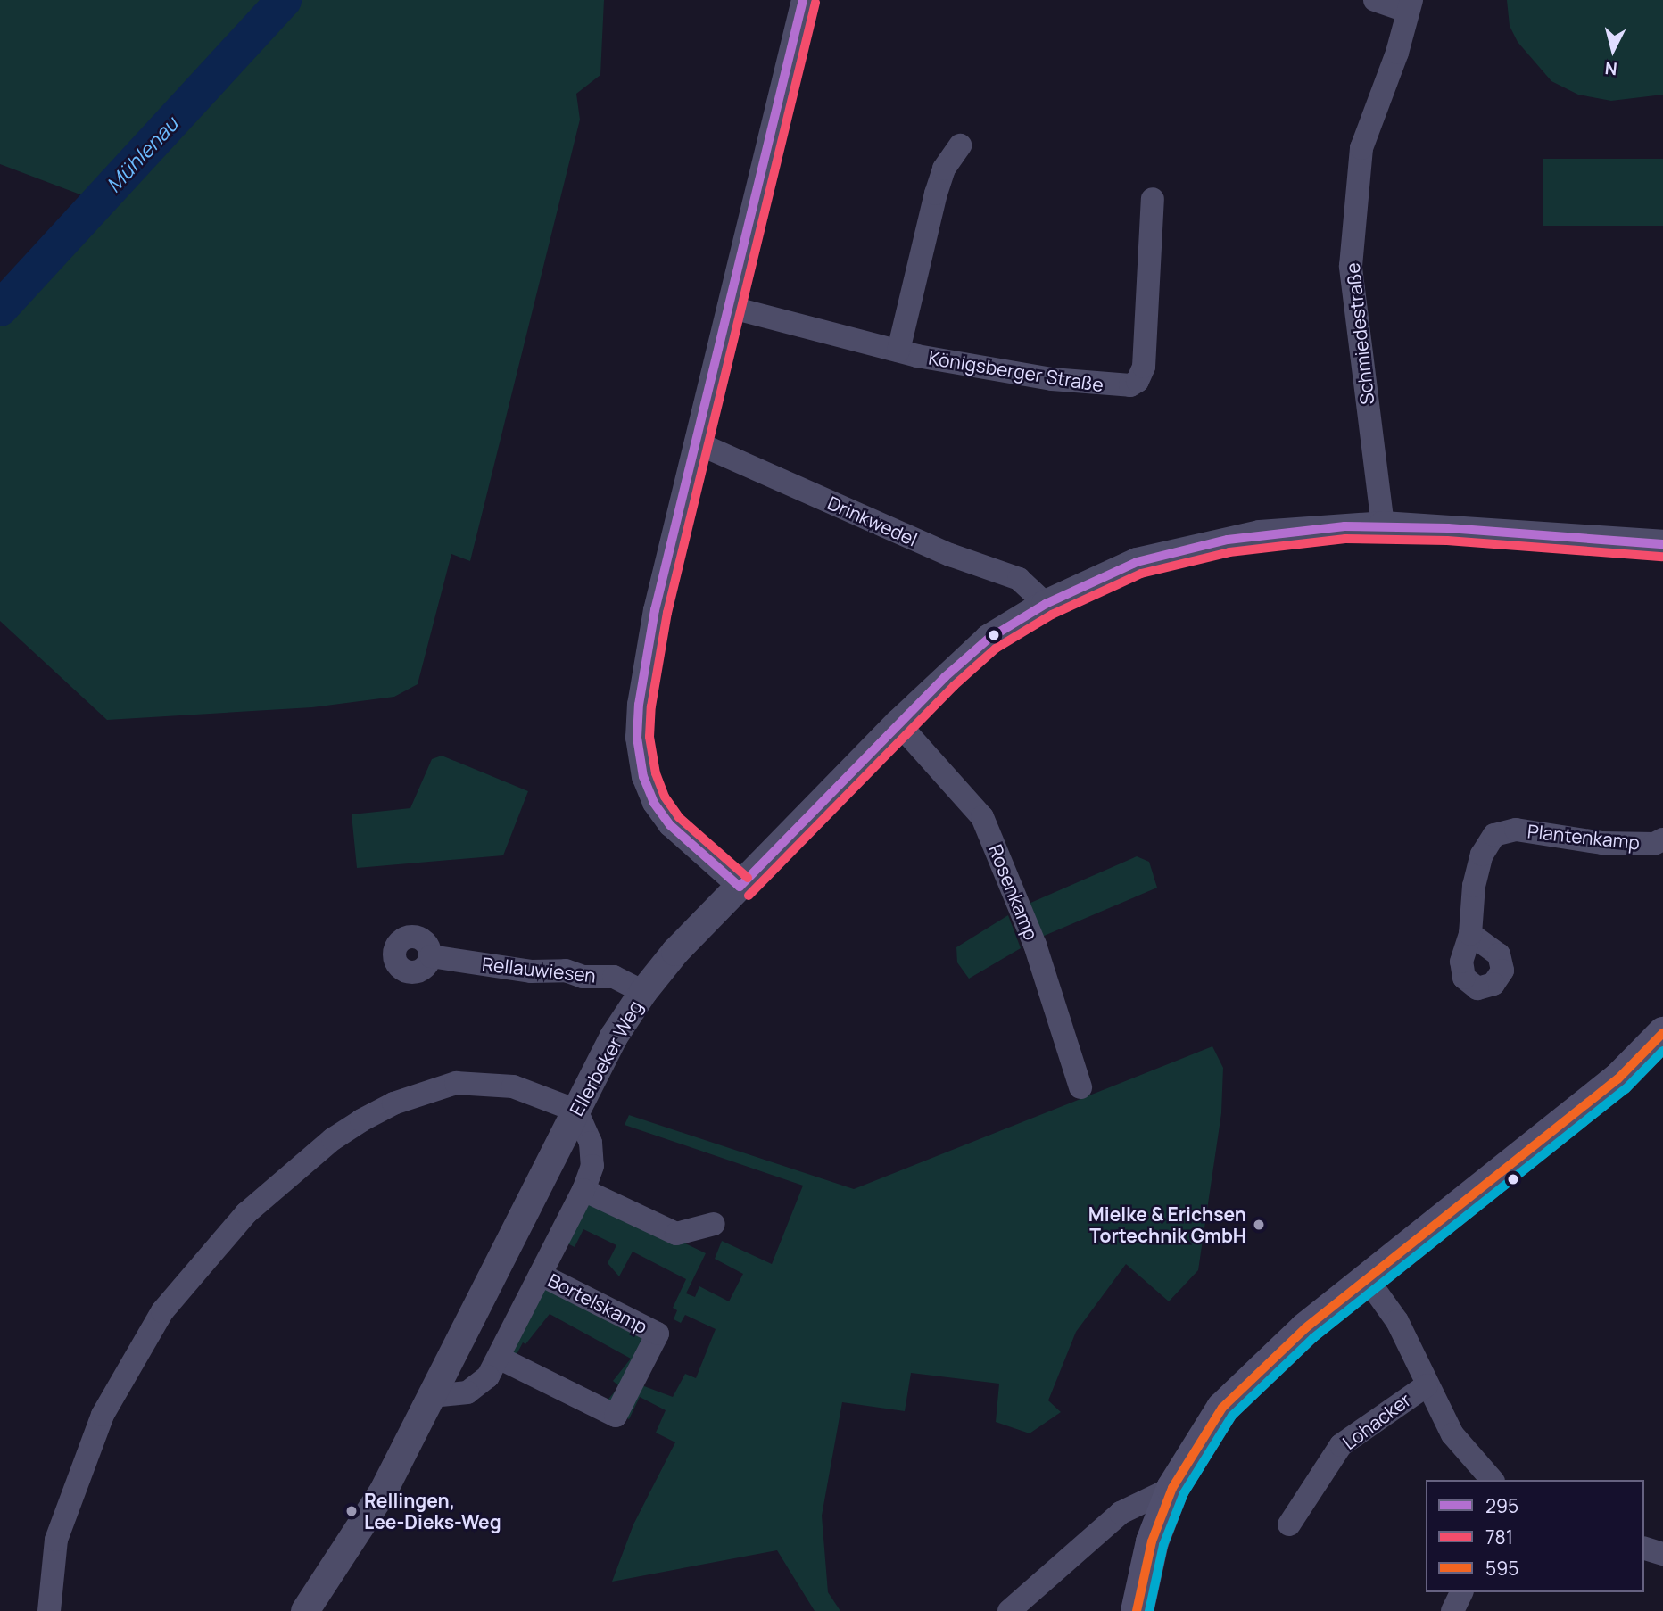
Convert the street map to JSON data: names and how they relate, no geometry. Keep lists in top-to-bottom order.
{
  "streets": {
    "street": [
      "Schmiedestraße",
      "Königsberger Straße",
      "Drinkwedel",
      "Plantenkamp",
      "Rosenkamp",
      "Rellauwiesen",
      "Ellerbeker Weg",
      "Bortelskamp",
      "Lohacker"
    ]
  },
  "crossings": [
    ["Schmiedestraße", "Ellerbeker Weg"],
    ["Drinkwedel", "Ellerbeker Weg"],
    ["Rosenkamp", "Ellerbeker Weg"],
    ["Rellauwiesen", "Ellerbeker Weg"],
    ["Ellerbeker Weg", "Bortelskamp"]
  ],
  "water": ["Mühlenau"],
  "places": ["Mielke & Erichsen Tortechnik GmbH", "Rellingen, Lee-Dieks-Weg"],
  "lines": ["transit line 295", "transit line 781", "transit line 595"],
  "legend": ["295", "781", "595"],
  "north": "bottom"
}
